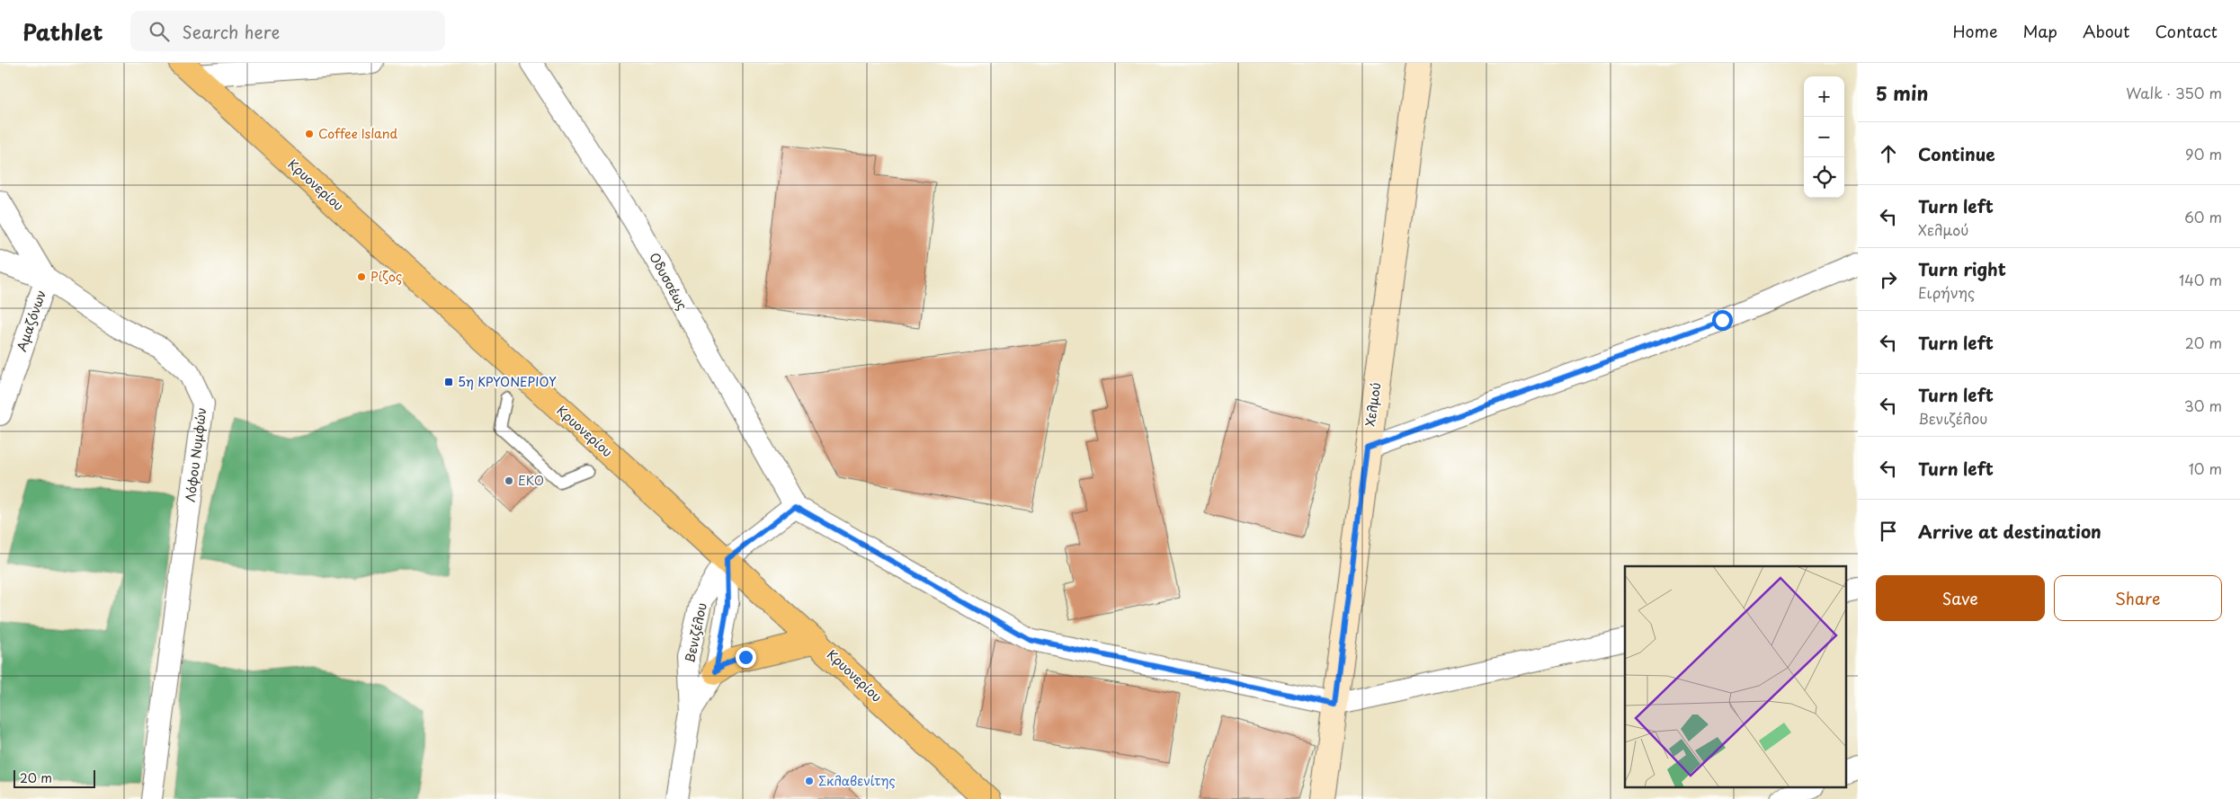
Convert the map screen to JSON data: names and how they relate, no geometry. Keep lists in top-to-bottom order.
{
  "streets": {
    "main road": ["Κρυονερίου"],
    "street": [
      "Οδυσσέως",
      "Αμαζόνων",
      "Χελμού",
      "Λόφου Νυμφών",
      "Βενιζέλου"
    ]
  },
  "crossings": [
    ["Κρυονερίου", "Βενιζέλου"],
    ["Αμαζόνων", "Λόφου Νυμφών"]
  ],
  "places": {
    "other": [
      "Coffee Island",
      "Ρίζος",
      "EKO",
      "Σκλαβενίτης"
    ],
    "transit": ["5η ΚΡΥΟΝΕΡΙΟΥ"]
  },
  "scale_bar": "20 m",
  "page": {
    "header": "Pathlet",
    "search": "Search here",
    "nav": [
      "Home",
      "Map",
      "About",
      "Contact"
    ],
    "heading": ["5 min", "Walk · 350 m"],
    "map_buttons": ["+", "−"],
    "list": [
      ["Continue", "90 m"],
      ["Turn left", "Χελμού", "60 m"],
      ["Turn right", "Ειρήνης", "140 m"],
      ["Turn left", "20 m"],
      ["Turn left", "Βενιζέλου", "30 m"],
      ["Turn left", "10 m"],
      "Arrive at destination"
    ],
    "buttons": ["Save", "Share"],
    "scale": "20 m"
  }
}
